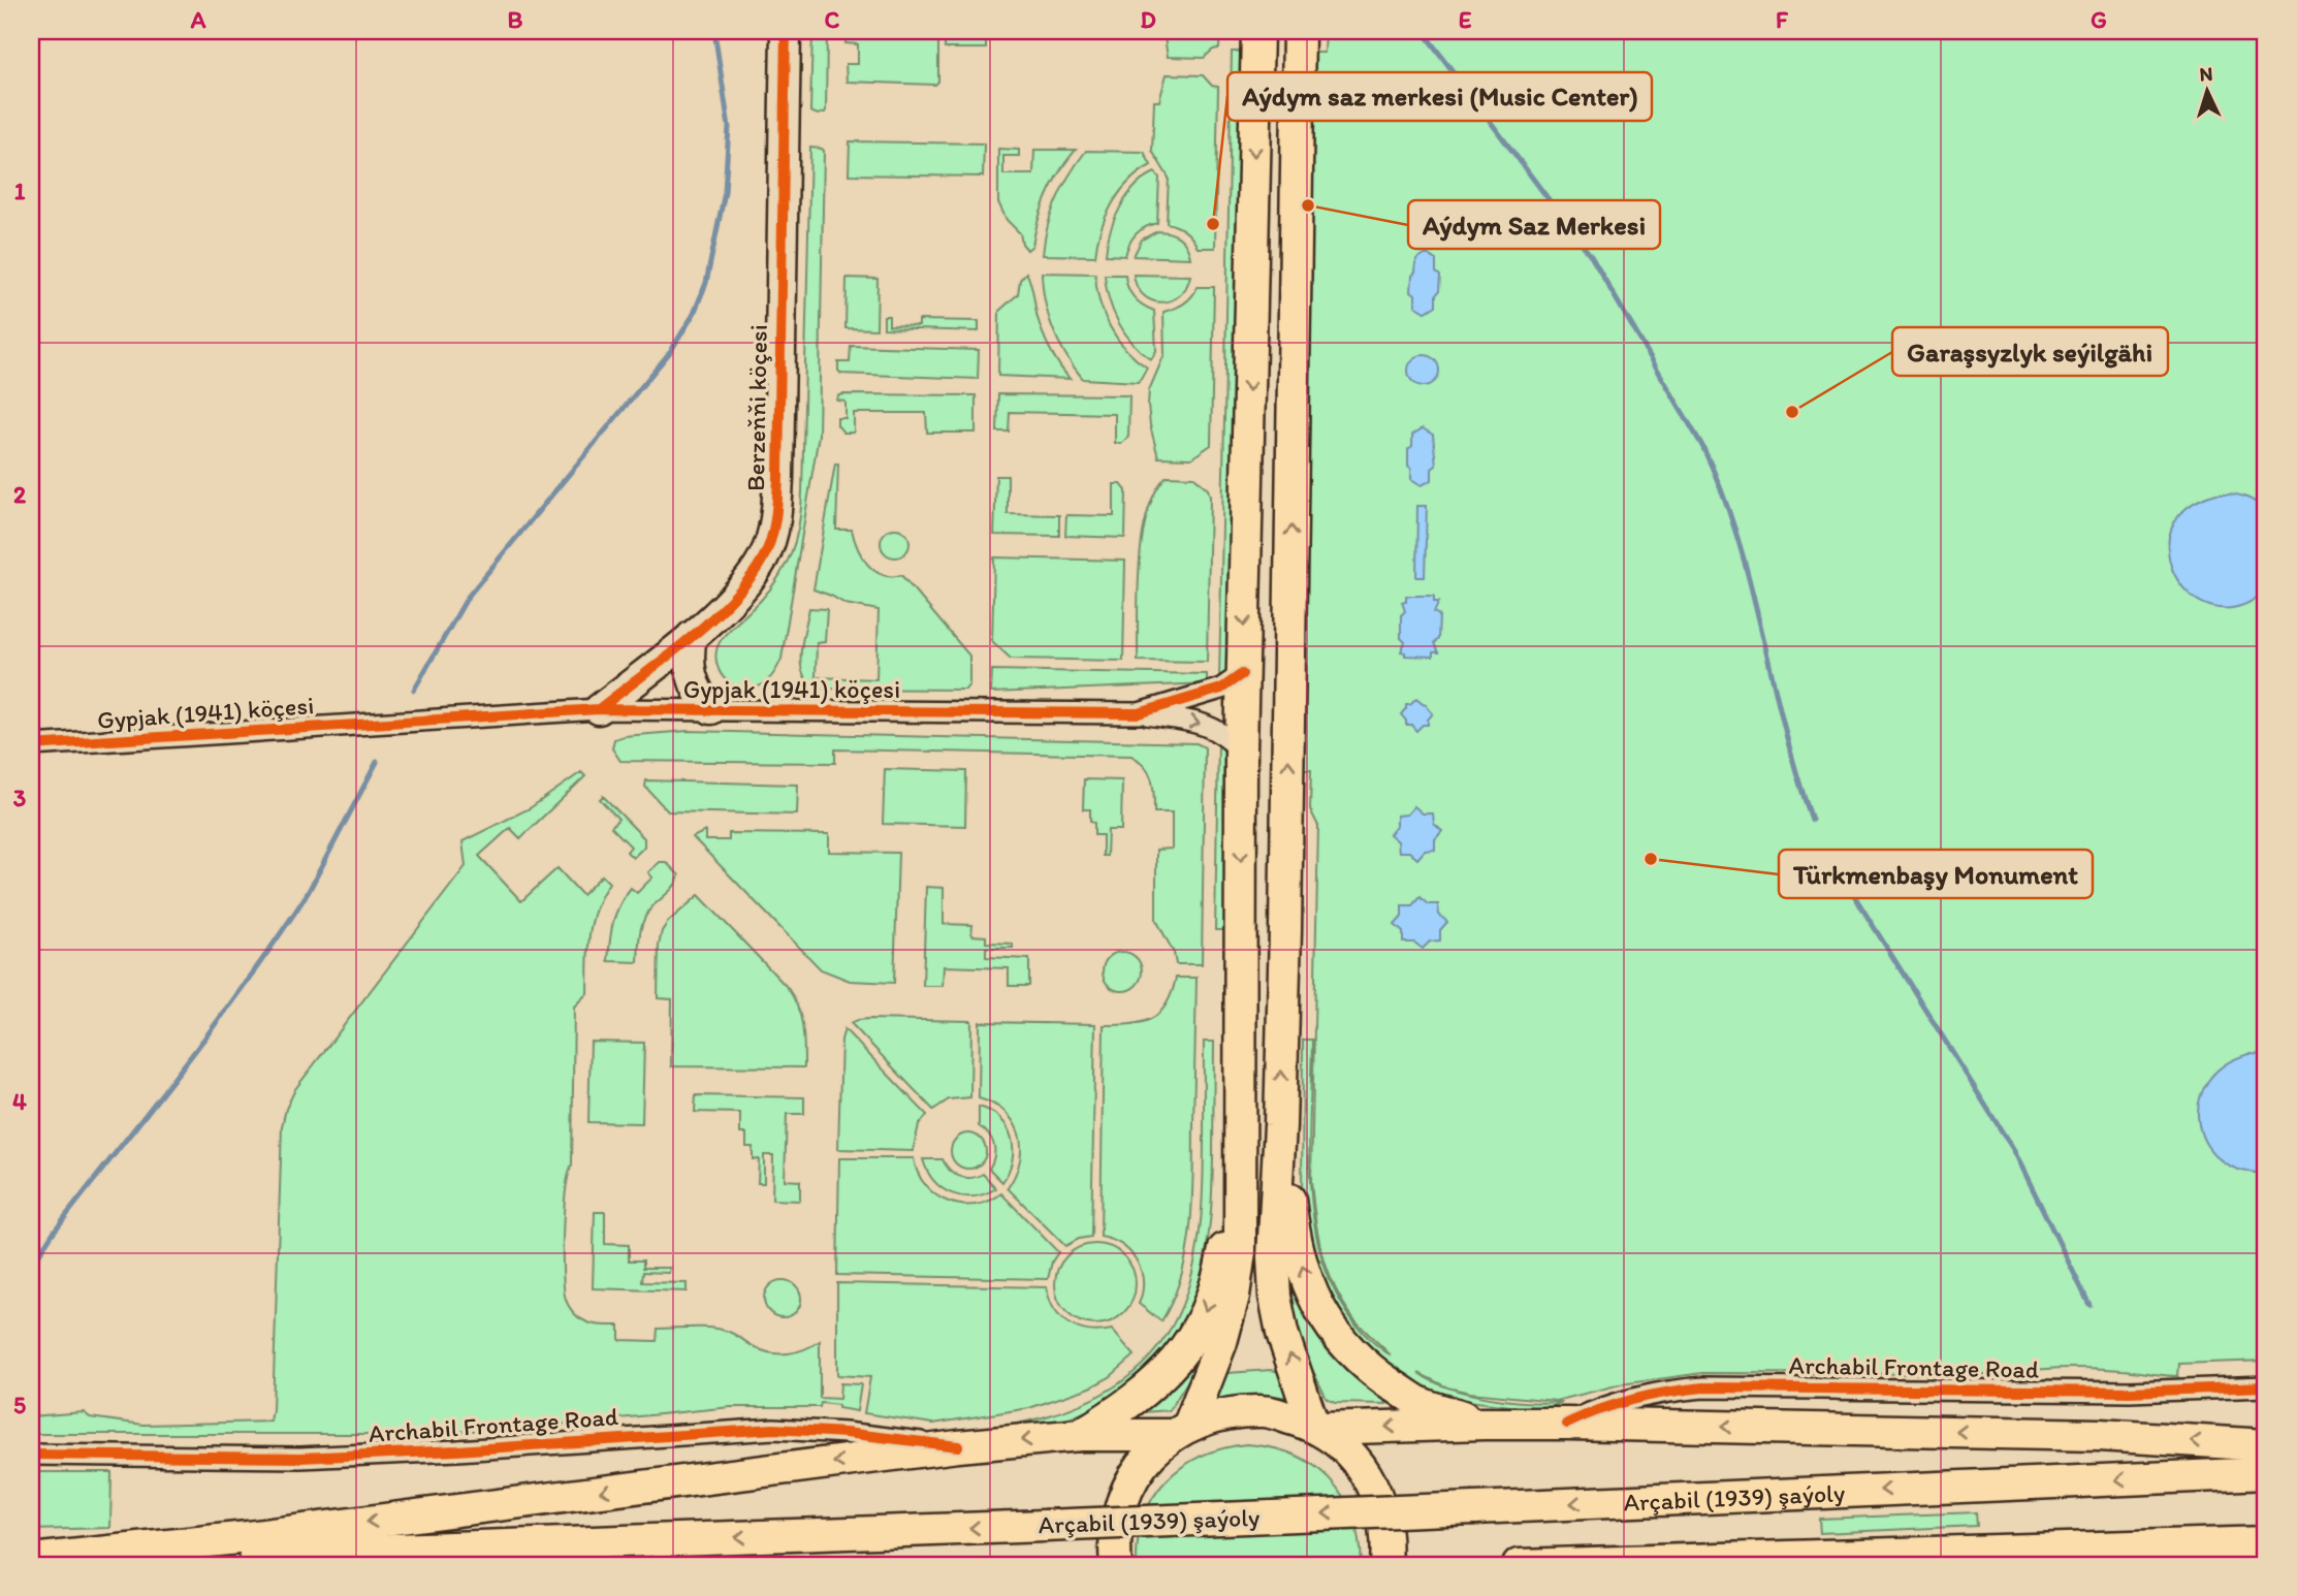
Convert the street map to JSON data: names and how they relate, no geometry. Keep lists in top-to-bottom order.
{
  "streets": {
    "main road": ["Arçabil (1939) şaýoly"],
    "street": ["Berzeňňi köçesi", "Gypjak (1941) köçesi", "Archabil Frontage Road"]
  },
  "crossings": [
    ["Berzeňňi köçesi", "Gypjak (1941) köçesi"]
  ],
  "places": [
    "Aýdym Saz Merkesi",
    "Aýdym saz merkesi (Music Center)",
    "Garaşsyzlyk seýilgähi",
    "Türkmenbaşy Monument"
  ],
  "north": "top",
  "grid": {
    "columns": [
      "A",
      "B",
      "C",
      "D",
      "E",
      "F",
      "G"
    ],
    "rows": [
      "1",
      "2",
      "3",
      "4",
      "5"
    ]
  }
}
